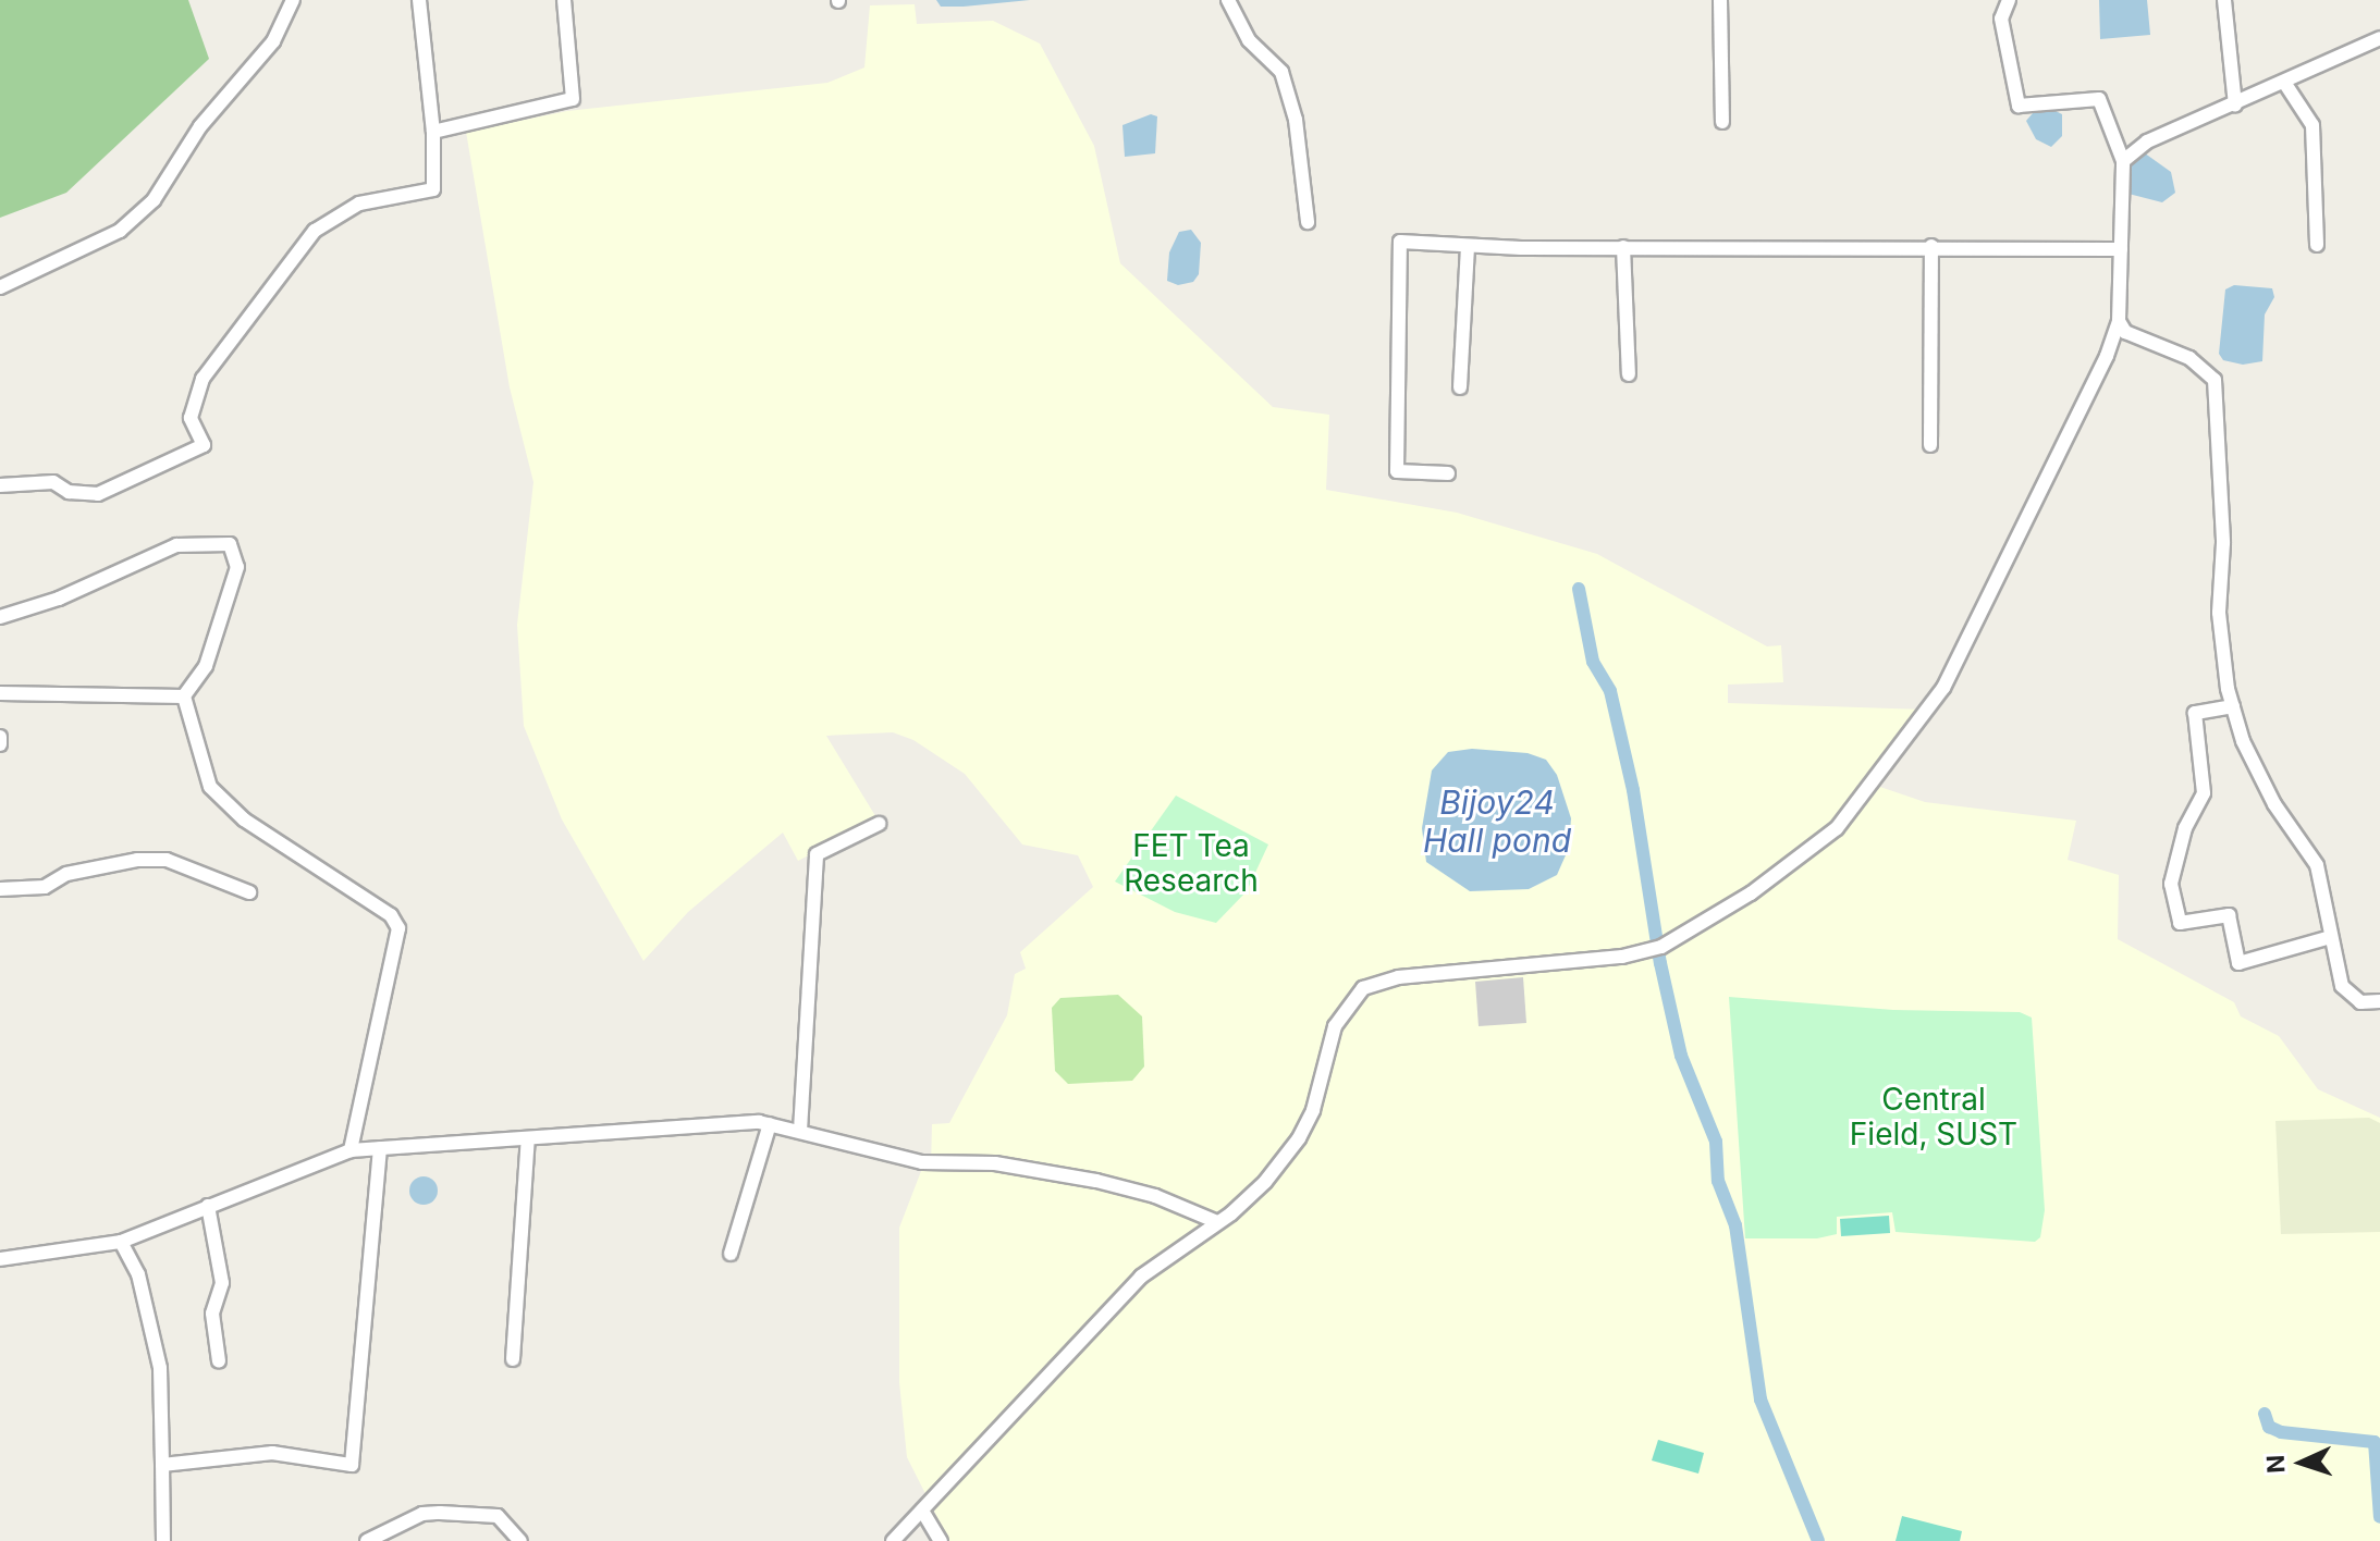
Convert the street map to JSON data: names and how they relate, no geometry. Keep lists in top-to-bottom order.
{
  "water": ["Bijoy24 Hall pond"],
  "parks": ["FET Tea Research", "Central Field, SUST"],
  "north": "left"
}
